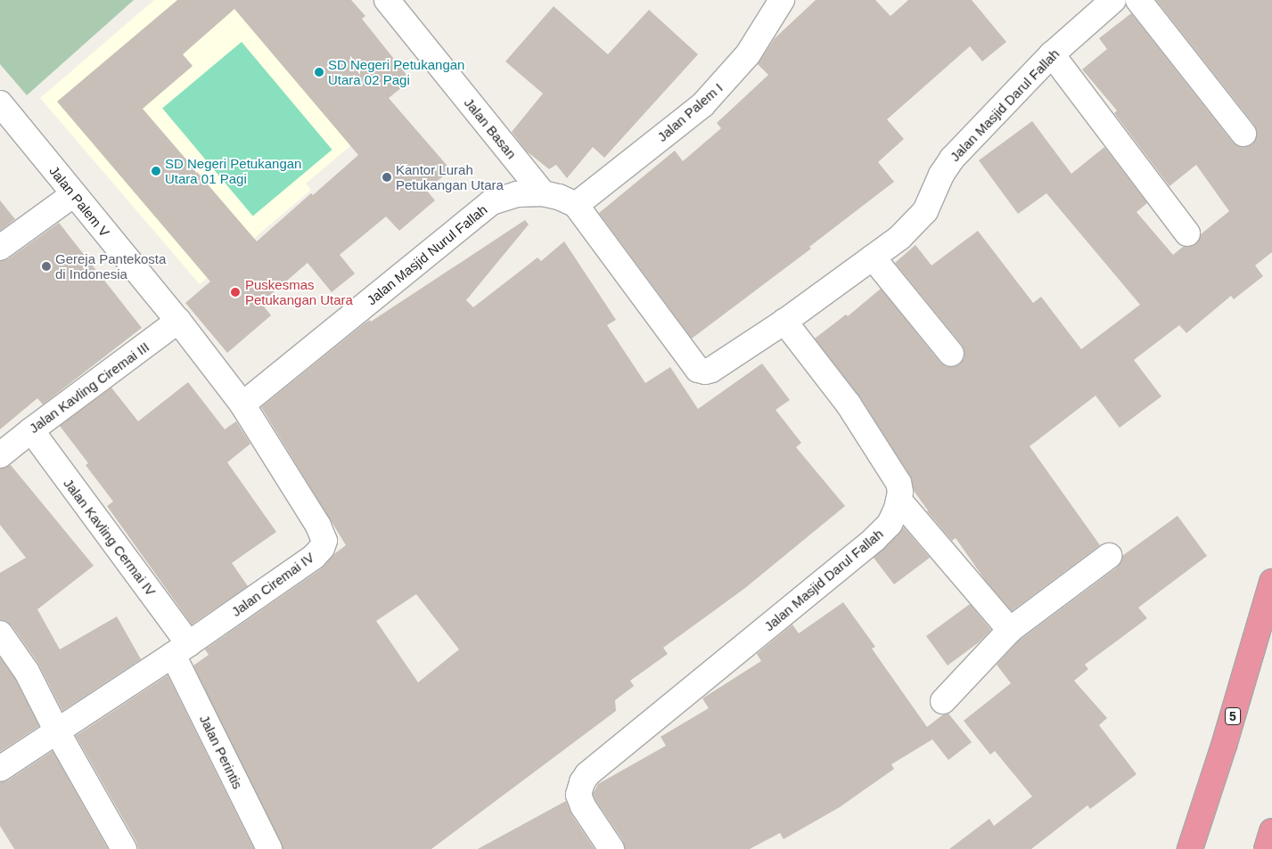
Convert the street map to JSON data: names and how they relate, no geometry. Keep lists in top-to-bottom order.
{
  "streets": {
    "highway": ["5"],
    "street": [
      "Jalan Masjid Darul Fallah",
      "Jalan Palem I",
      "Jalan Basan",
      "Jalan Palem V",
      "Jalan Masjid Nurul Fallah",
      "Jalan Kavling Ciremai III",
      "Jalan Kavling Cermai IV",
      "Jalan Ciremai IV",
      "Jalan Perintis"
    ]
  },
  "crossings": [
    ["Jalan Palem I", "Jalan Masjid Nurul Fallah"],
    ["Jalan Basan", "Jalan Masjid Nurul Fallah"],
    ["Jalan Palem V", "Jalan Masjid Nurul Fallah"],
    ["Jalan Palem V", "Jalan Kavling Ciremai III"],
    ["Jalan Palem V", "Jalan Ciremai IV"],
    ["Jalan Masjid Nurul Fallah", "Jalan Ciremai IV"],
    ["Jalan Kavling Ciremai III", "Jalan Kavling Cermai IV"],
    ["Jalan Kavling Cermai IV", "Jalan Ciremai IV"],
    ["Jalan Kavling Cermai IV", "Jalan Perintis"],
    ["Jalan Ciremai IV", "Jalan Perintis"]
  ],
  "places": [
    "SD Negeri Petukangan Utara 02 Pagi",
    "SD Negeri Petukangan Utara 01 Pagi",
    "Kantor Lurah Petukangan Utara",
    "Gereja Pantekosta di Indonesia",
    "Puskesmas Petukangan Utara"
  ]
}
